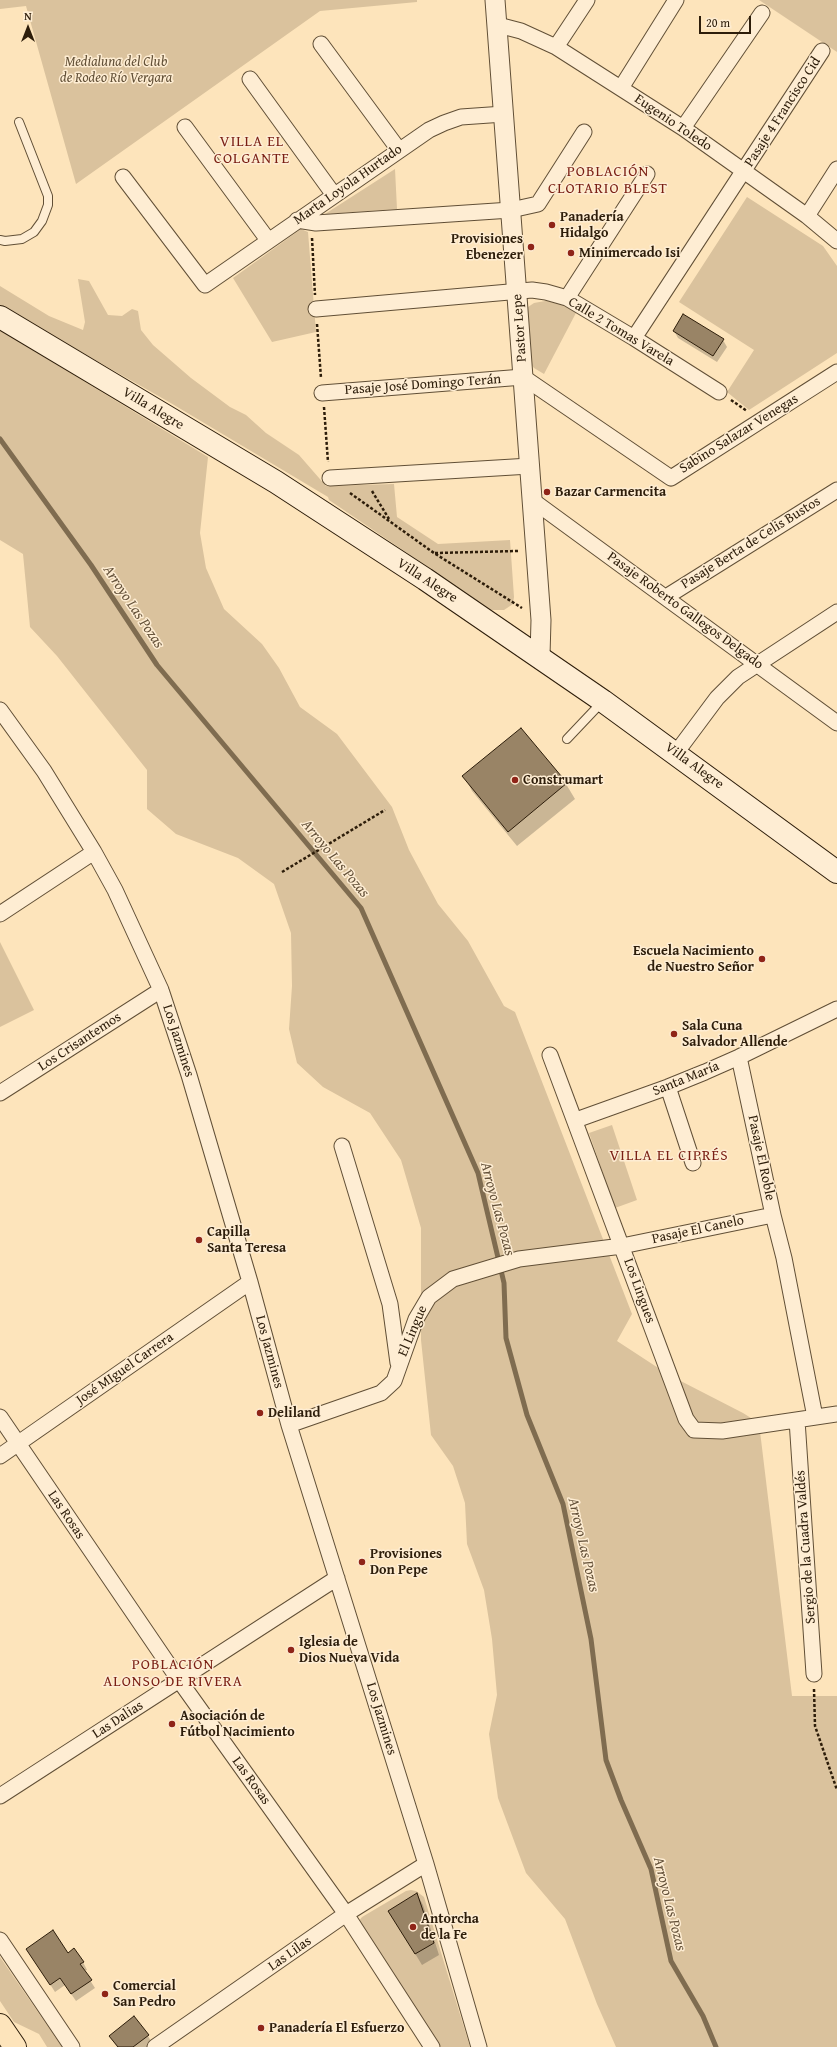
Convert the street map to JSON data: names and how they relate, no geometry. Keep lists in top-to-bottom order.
{
  "streets": {
    "main road": ["Villa Alegre"],
    "street": [
      "Pasaje 4 Francisco Cid",
      "Eugenio Toledo",
      "Marta Loyola Hurtado",
      "Pastor Lepe",
      "Calle 2 Tomas Varela",
      "Pasaje José Domingo Terán",
      "Sabino Salazar Venegas",
      "Pasaje Berta de Celis Bustos",
      "Pasaje Roberto Gallegos Delgado",
      "Los Jazmines",
      "Los Crisantemos",
      "Santa María",
      "Pasaje El Roble",
      "Pasaje El Canelo",
      "Los Lingues",
      "El Lingue",
      "José MIguel Carrera",
      "Las Rosas",
      "Sergio de la Cuadra Valdés",
      "Las Dalias",
      "Las Lilas"
    ]
  },
  "crossings": [
    ["Pasaje 4 Francisco Cid", "Eugenio Toledo"],
    ["Pasaje 4 Francisco Cid", "Calle 2 Tomas Varela"],
    ["Eugenio Toledo", "Pastor Lepe"],
    ["Marta Loyola Hurtado", "Pastor Lepe"],
    ["Pastor Lepe", "Calle 2 Tomas Varela"],
    ["Pastor Lepe", "Pasaje José Domingo Terán"],
    ["Pastor Lepe", "Villa Alegre"],
    ["Pastor Lepe", "Sabino Salazar Venegas"],
    ["Pastor Lepe", "Pasaje Roberto Gallegos Delgado"],
    ["Pasaje José Domingo Terán", "Sabino Salazar Venegas"],
    ["Pasaje Berta de Celis Bustos", "Pasaje Roberto Gallegos Delgado"],
    ["Los Jazmines", "Los Crisantemos"],
    ["Los Jazmines", "El Lingue"],
    ["Los Jazmines", "José MIguel Carrera"],
    ["Los Jazmines", "Las Dalias"],
    ["Los Jazmines", "Las Lilas"],
    ["Santa María", "Pasaje El Roble"],
    ["Santa María", "Los Lingues"],
    ["Pasaje El Roble", "Pasaje El Canelo"],
    ["Pasaje El Canelo", "Los Lingues"],
    ["Pasaje El Canelo", "El Lingue"],
    ["Los Lingues", "El Lingue"],
    ["Los Lingues", "Sergio de la Cuadra Valdés"],
    ["José MIguel Carrera", "Las Rosas"],
    ["Las Rosas", "Las Dalias"],
    ["Las Rosas", "Las Lilas"]
  ],
  "districts": [
    "VILLA EL COLGANTE",
    "POBLACIÓN CLOTARIO BLEST",
    "VILLA EL CIPRÉS",
    "POBLACIÓN ALONSO DE RIVERA"
  ],
  "water": ["Arroyo Las Pozas"],
  "parks": ["Medialuna del Club de Rodeo Río Vergara"],
  "places": [
    "Panadería Hidalgo",
    "Provisiones Ebenezer",
    "Minimercado Isi",
    "Bazar Carmencita",
    "Construmart",
    "Escuela Nacimiento de Nuestro Señor",
    "Sala Cuna Salvador Allende",
    "Capilla Santa Teresa",
    "Deliland",
    "Provisiones Don Pepe",
    "Iglesia de Dios Nueva Vida",
    "Asociación de Fútbol Nacimiento",
    "Antorcha de la Fe",
    "Comercial San Pedro",
    "Panadería El Esfuerzo"
  ],
  "scale_bar": "20 m",
  "north": "top"
}
